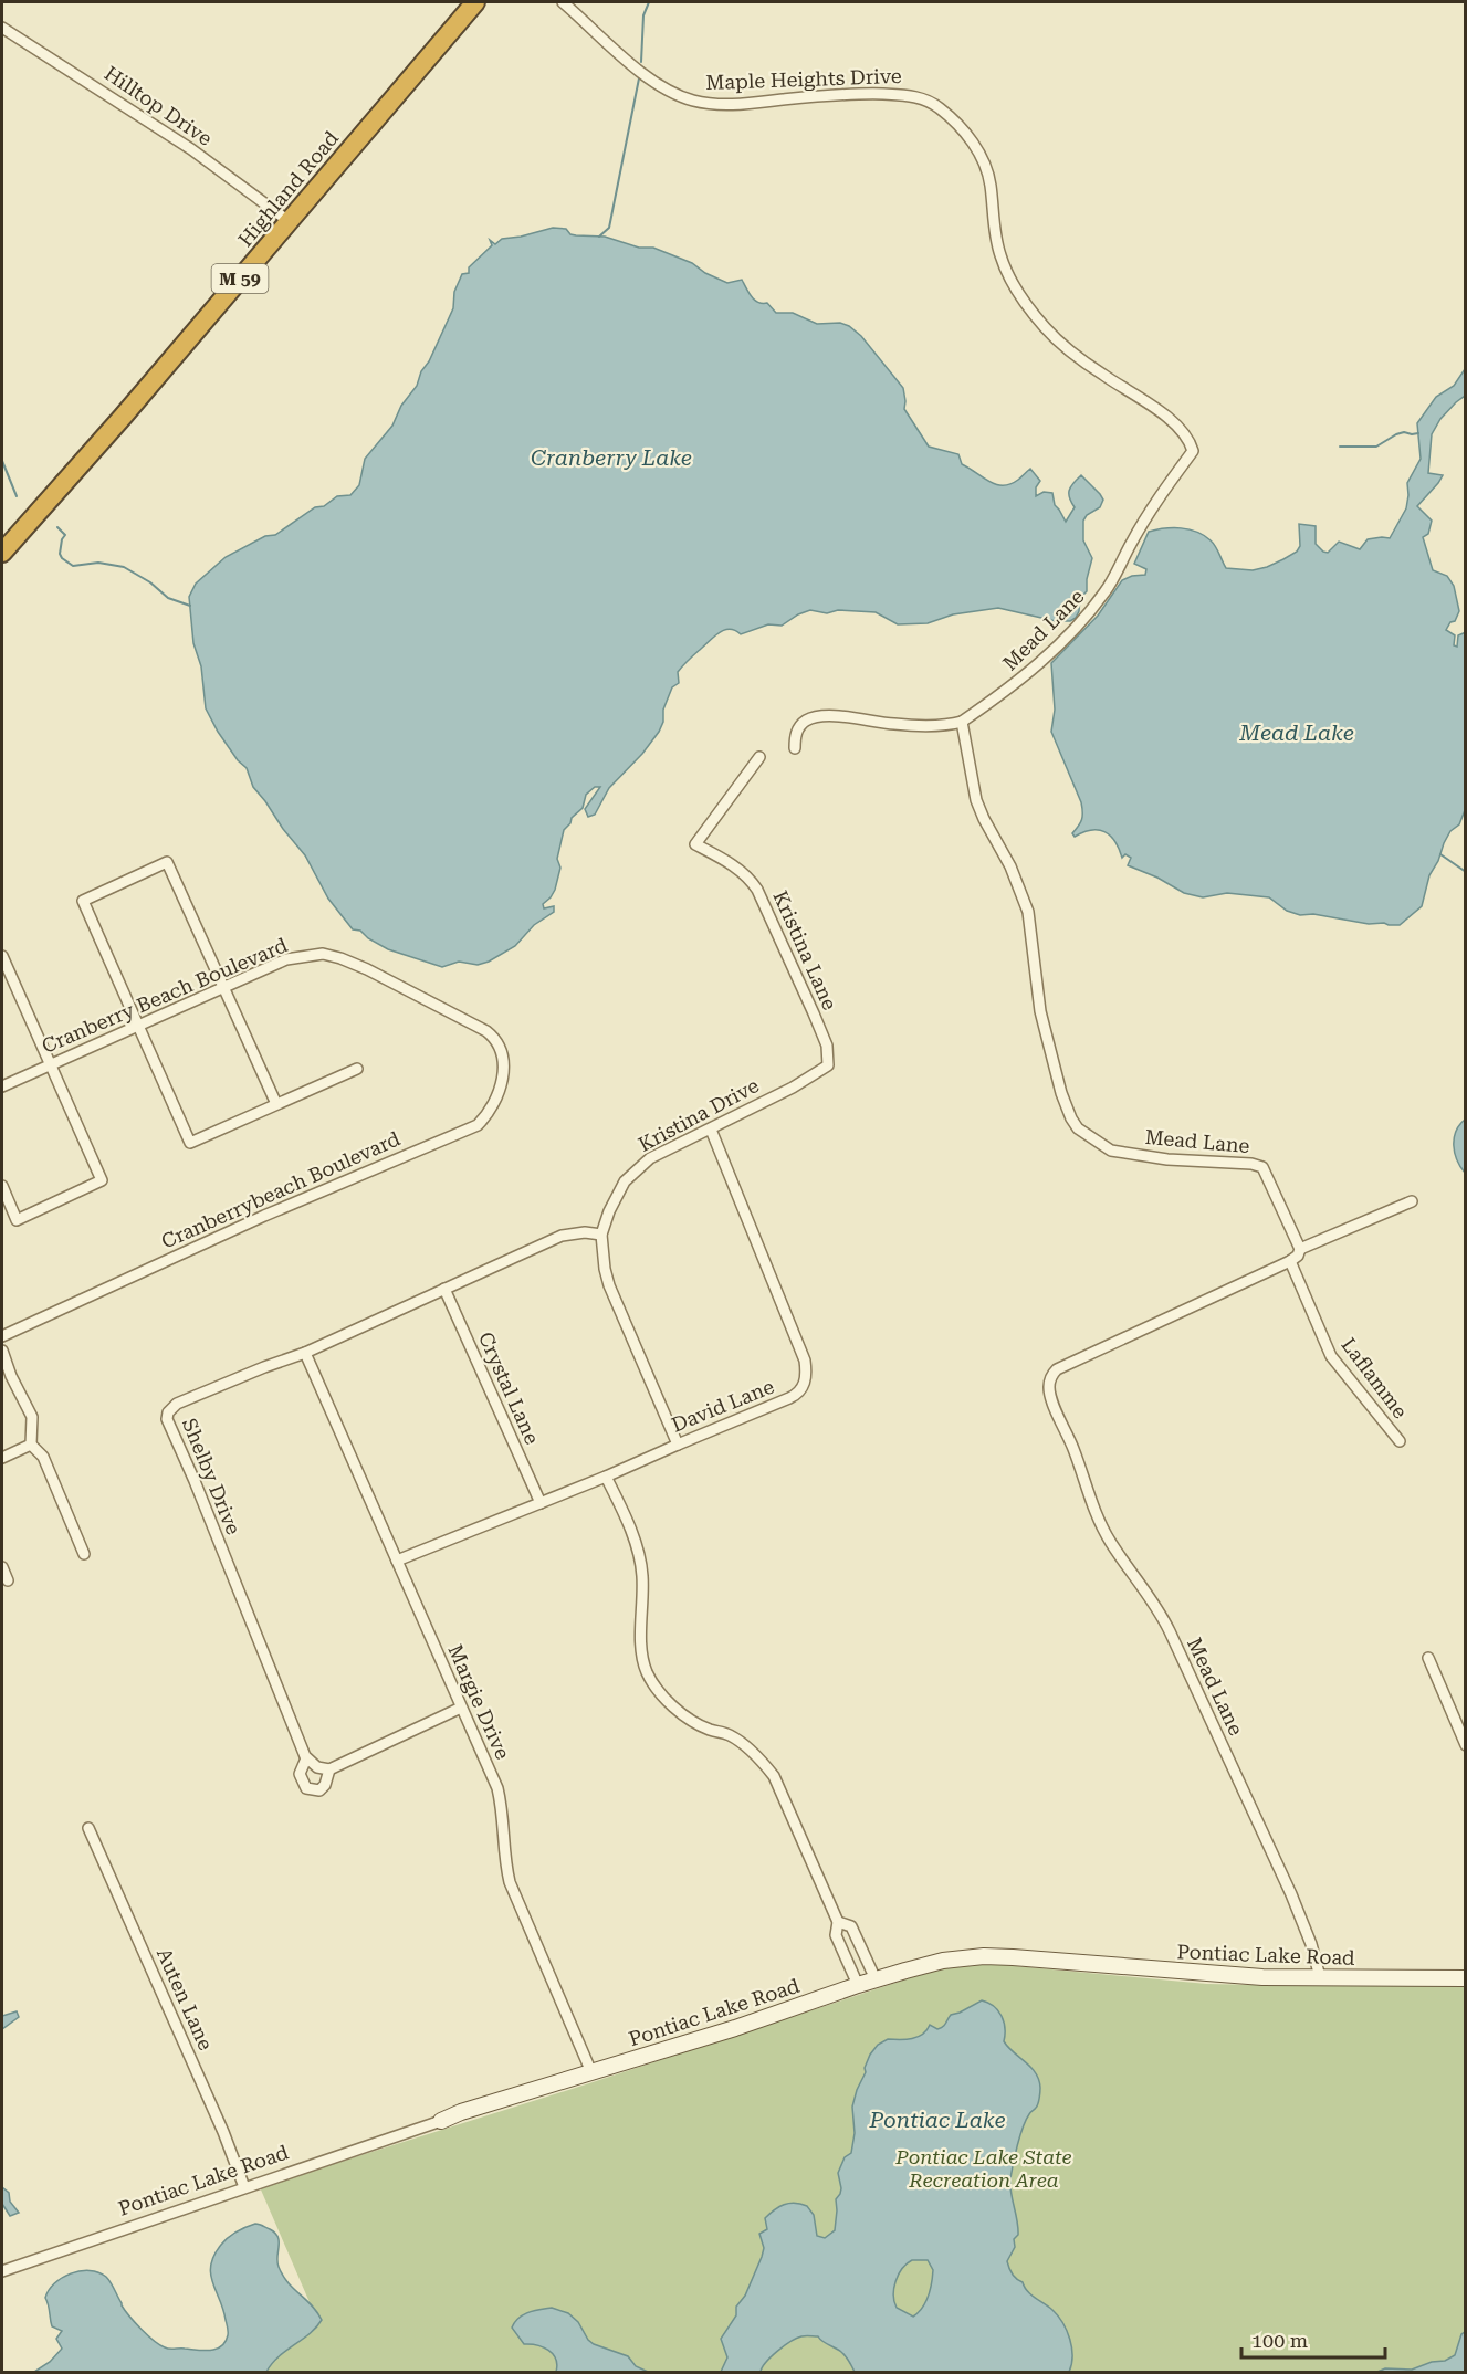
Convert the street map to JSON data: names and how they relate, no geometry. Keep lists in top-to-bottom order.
{
  "streets": {
    "highway": ["Highland Road", "M 59"],
    "street": [
      "Maple Heights Drive",
      "Hilltop Drive",
      "Mead Lane",
      "Kristina Lane",
      "Cranberry Beach Boulevard",
      "Kristina Drive",
      "Cranberrybeach Boulevard",
      "Laflamme",
      "Crystal Lane",
      "David Lane",
      "Shelby Drive",
      "Margie Drive",
      "Pontiac Lake Road",
      "Auten Lane"
    ]
  },
  "crossings": [
    ["Maple Heights Drive", "Mead Lane"],
    ["Hilltop Drive", "Highland Road"],
    ["Mead Lane", "Laflamme"],
    ["Mead Lane", "Pontiac Lake Road"],
    ["Kristina Lane", "Kristina Drive"],
    ["Cranberry Beach Boulevard", "Cranberrybeach Boulevard"],
    ["Kristina Drive", "David Lane"],
    ["Kristina Drive", "Shelby Drive"],
    ["Crystal Lane", "David Lane"],
    ["Crystal Lane", "Shelby Drive"],
    ["David Lane", "Margie Drive"],
    ["Shelby Drive", "Margie Drive"],
    ["Margie Drive", "Pontiac Lake Road"],
    ["Pontiac Lake Road", "Auten Lane"]
  ],
  "water": ["Cranberry Lake", "Mead Lake", "Pontiac Lake"],
  "parks": ["Pontiac Lake State Recreation Area"],
  "scale_bar": "100 m"
}
